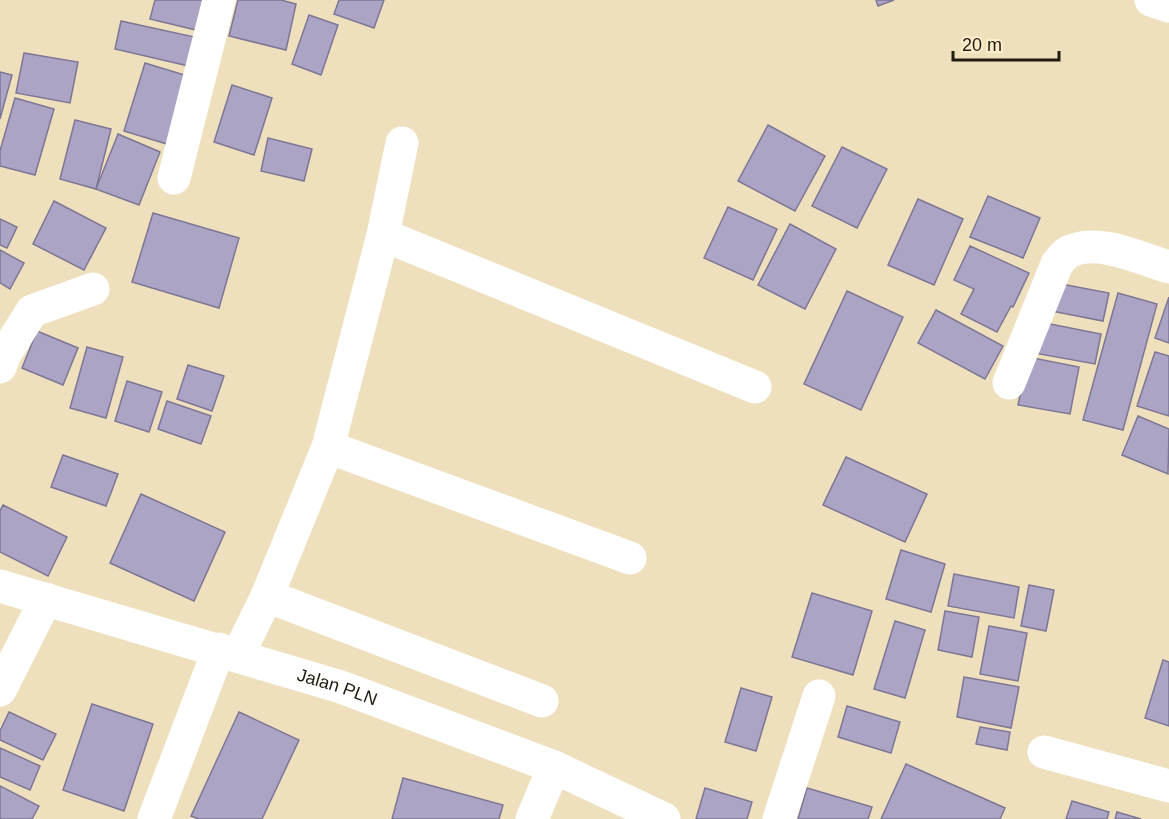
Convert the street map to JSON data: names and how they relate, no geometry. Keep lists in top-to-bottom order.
{
  "streets": {
    "street": ["Jalan PLN"]
  },
  "scale_bar": "20 m"
}
